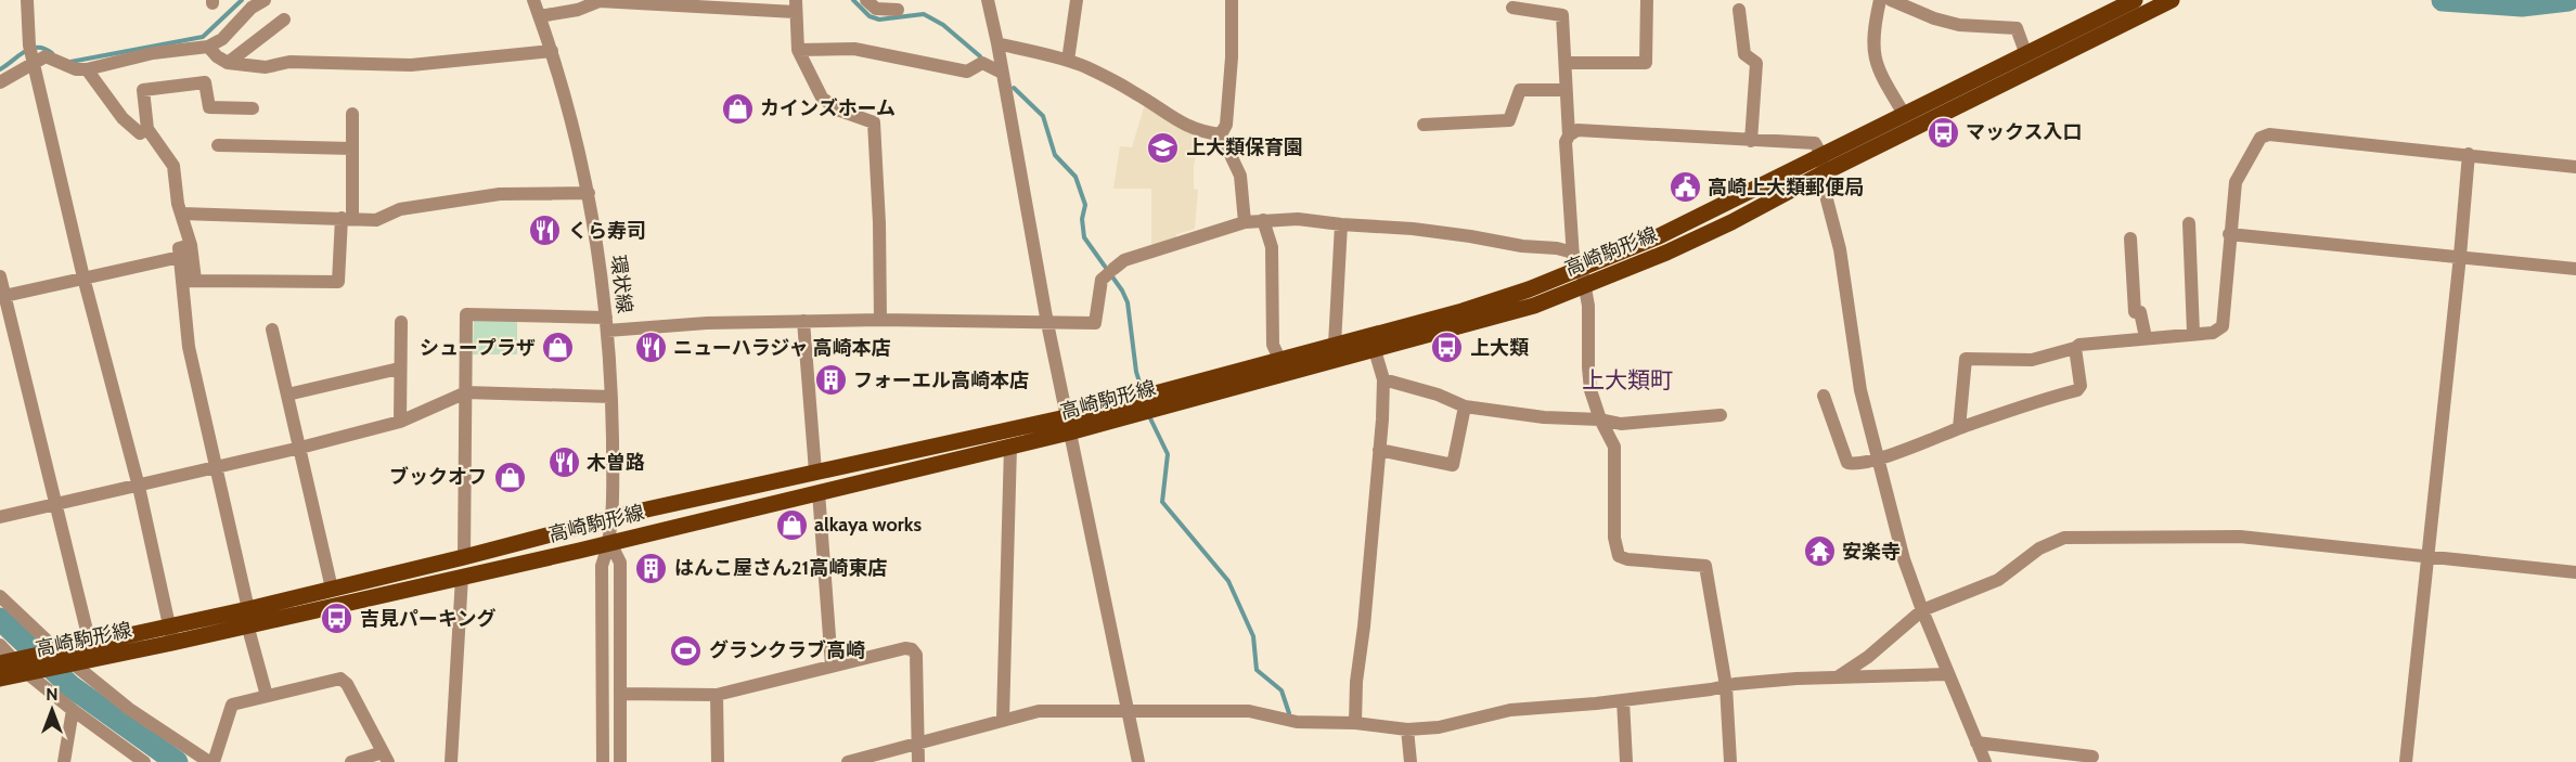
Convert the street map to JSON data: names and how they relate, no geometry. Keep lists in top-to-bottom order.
{
  "streets": {
    "main road": ["高崎駒形線"],
    "street": ["環状線"]
  },
  "crossings": [
    ["高崎駒形線", "環状線"]
  ],
  "districts": ["上大類町"],
  "places": {
    "shop": [
      "カインズホーム",
      "シュープラザ",
      "ブックオフ",
      "alkaya works"
    ],
    "bus stop": ["マックス入口", "上大類", "吉見パーキング"],
    "school or university": ["上大類保育園"],
    "public building": ["高崎上大類郵便局"],
    "restaurant": ["くら寿司", "ニューハラジャ 高崎本店", "木曽路"],
    "building": ["フォーエル高崎本店", "はんこ屋さん21高崎東店"],
    "temple": ["安楽寺"],
    "sports": ["グランクラブ高崎"]
  },
  "north": "top"
}
